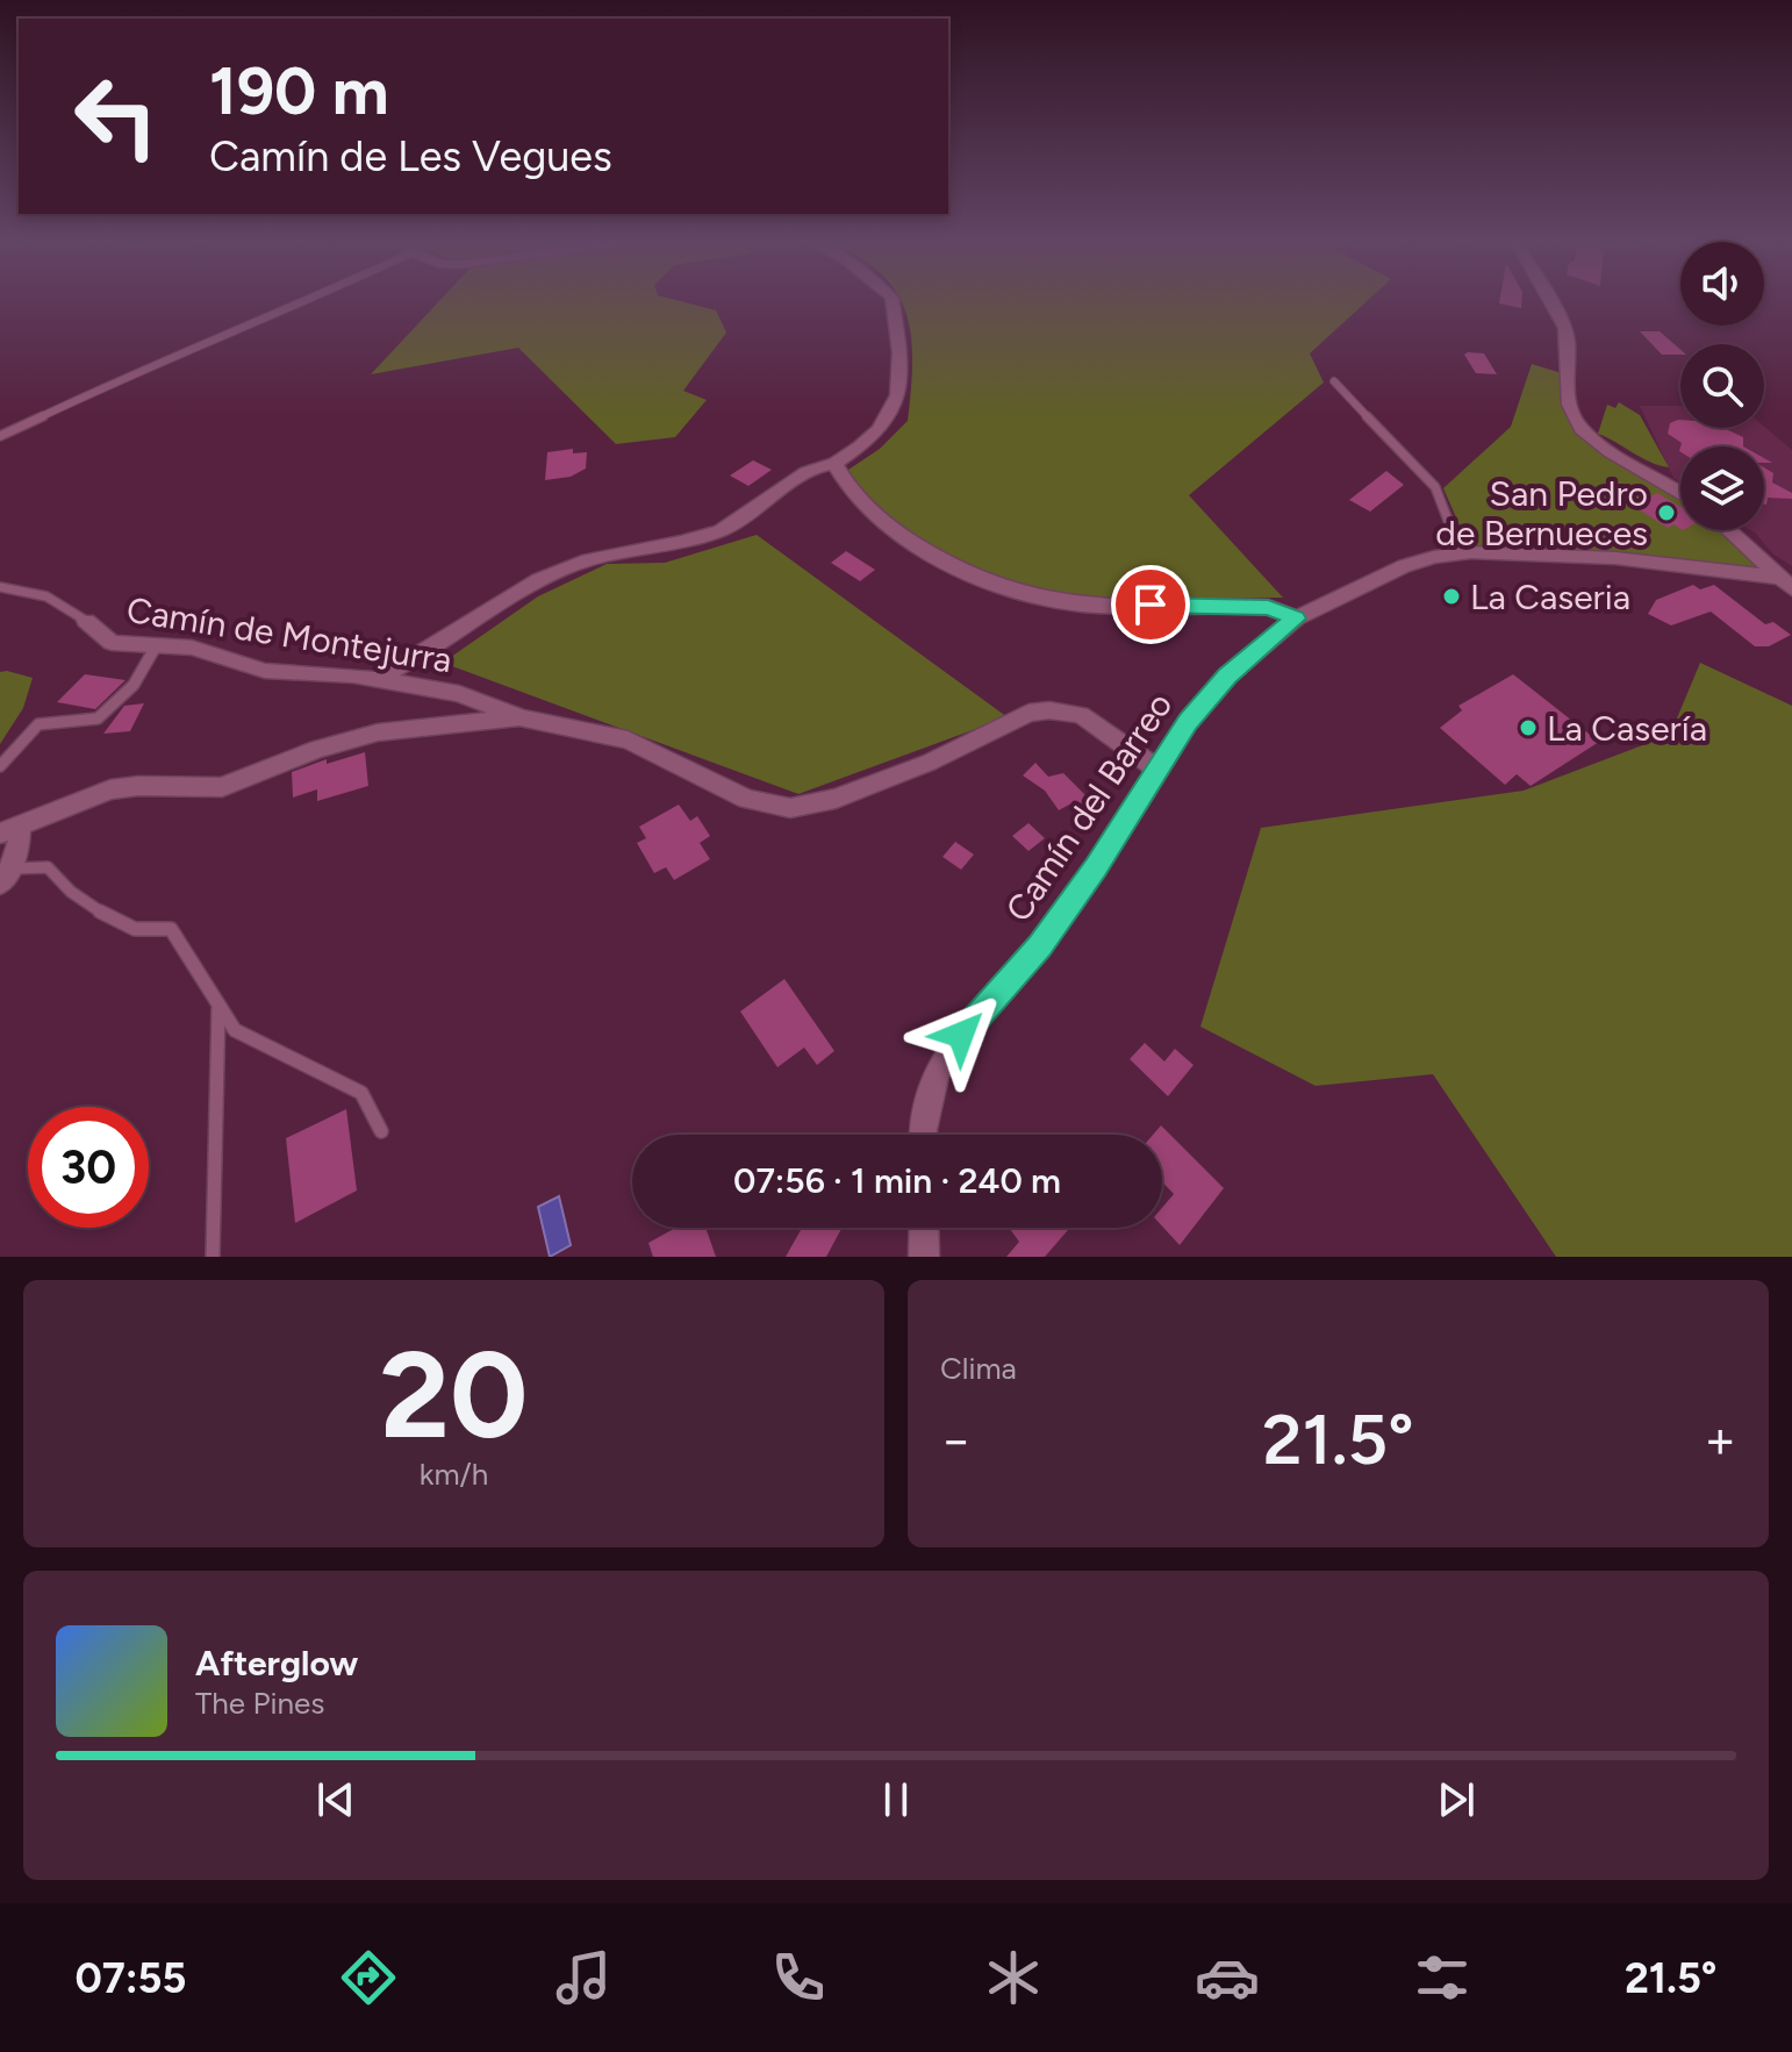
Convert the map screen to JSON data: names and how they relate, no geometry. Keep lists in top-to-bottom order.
{
  "streets": {
    "street": ["Camín de Montejurra", "Camín del Barreo"]
  },
  "crossings": [
    ["Camín de Montejurra", "Camín del Barreo"]
  ],
  "places": ["San Pedro de Bernueces", "La Caseria", "La Casería"],
  "page": {
    "turn": ["190 m", "Camín de Les Vegues"],
    "limit": "30",
    "trip": "07:56 · 1 min · 240 m",
    "tile": [
      ["20", "km/h"],
      "Clima"
    ],
    "heat": ["−", "21.5°", "+"],
    "song": ["Afterglow", "The Pines"],
    "tabs": ["07:55", "21.5°"]
  }
}
